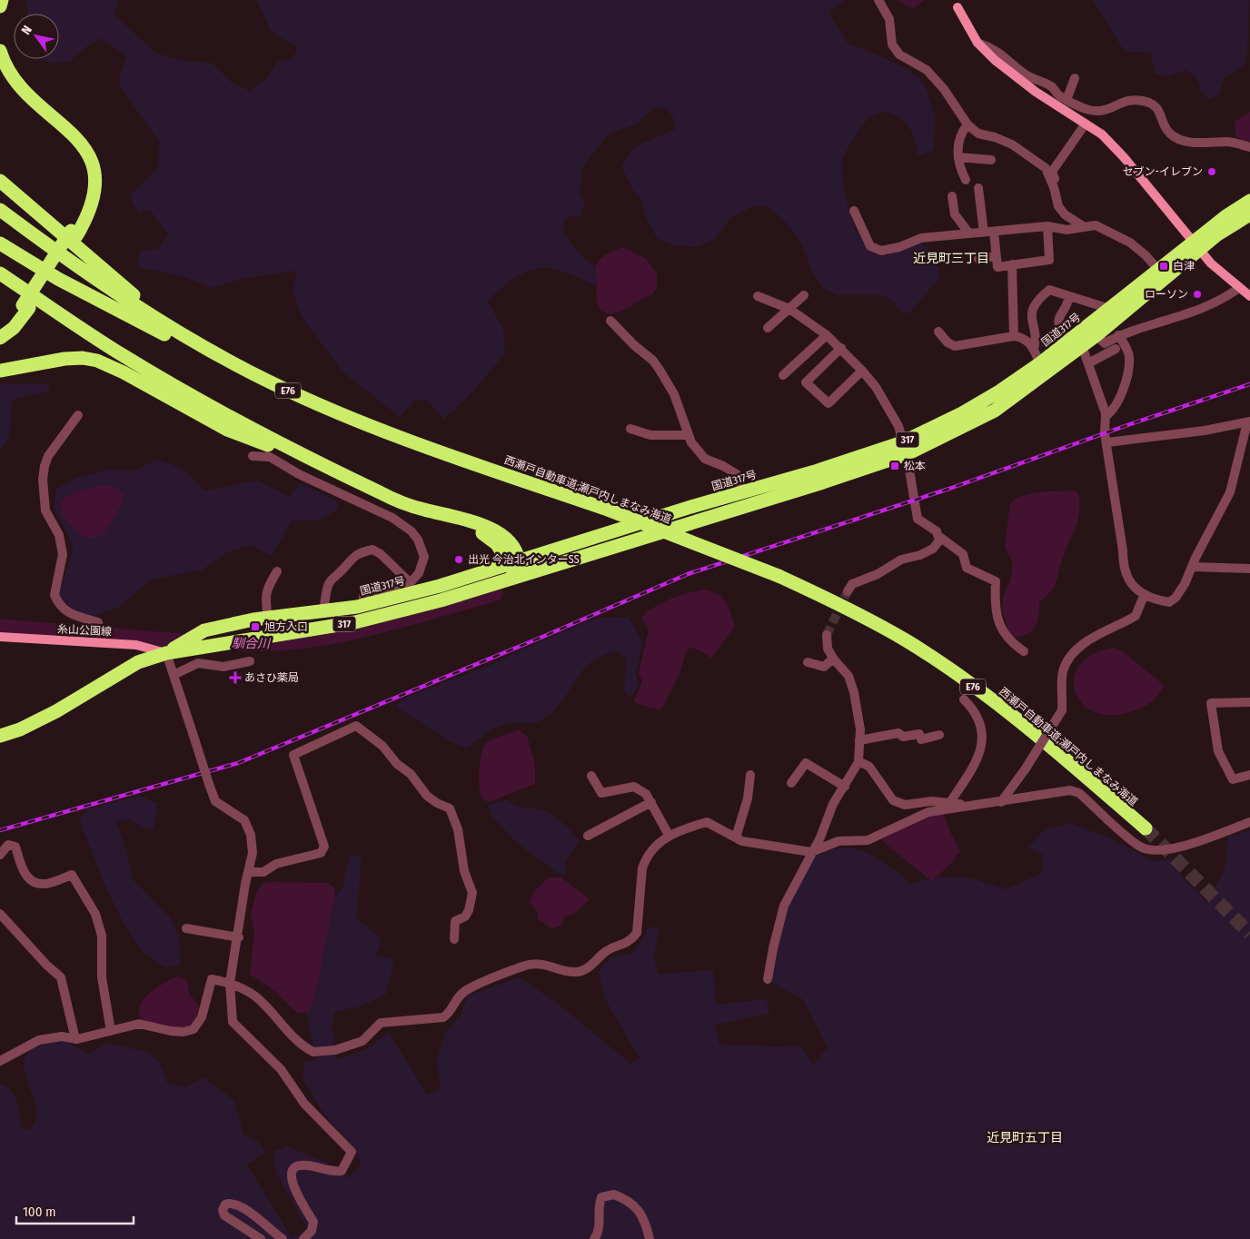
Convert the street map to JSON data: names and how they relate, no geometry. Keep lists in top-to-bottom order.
{
  "streets": {
    "highway": [
      "国道317号",
      "E76",
      "317",
      "西瀬戸自動車道;瀬戸内しまなみ海道"
    ],
    "street": ["糸山公園線"]
  },
  "crossings": [
    ["国道317号", "糸山公園線"]
  ],
  "districts": ["近見町三丁目", "近見町五丁目"],
  "water": ["馴合川"],
  "places": {
    "other": ["セブン-イレブン", "ローソン", "出光 今治北インターSS"],
    "transit": ["白津", "松本", "旭方入口"],
    "health": ["あさひ薬局"]
  },
  "scale_bar": "100 m",
  "north": "top left"
}
